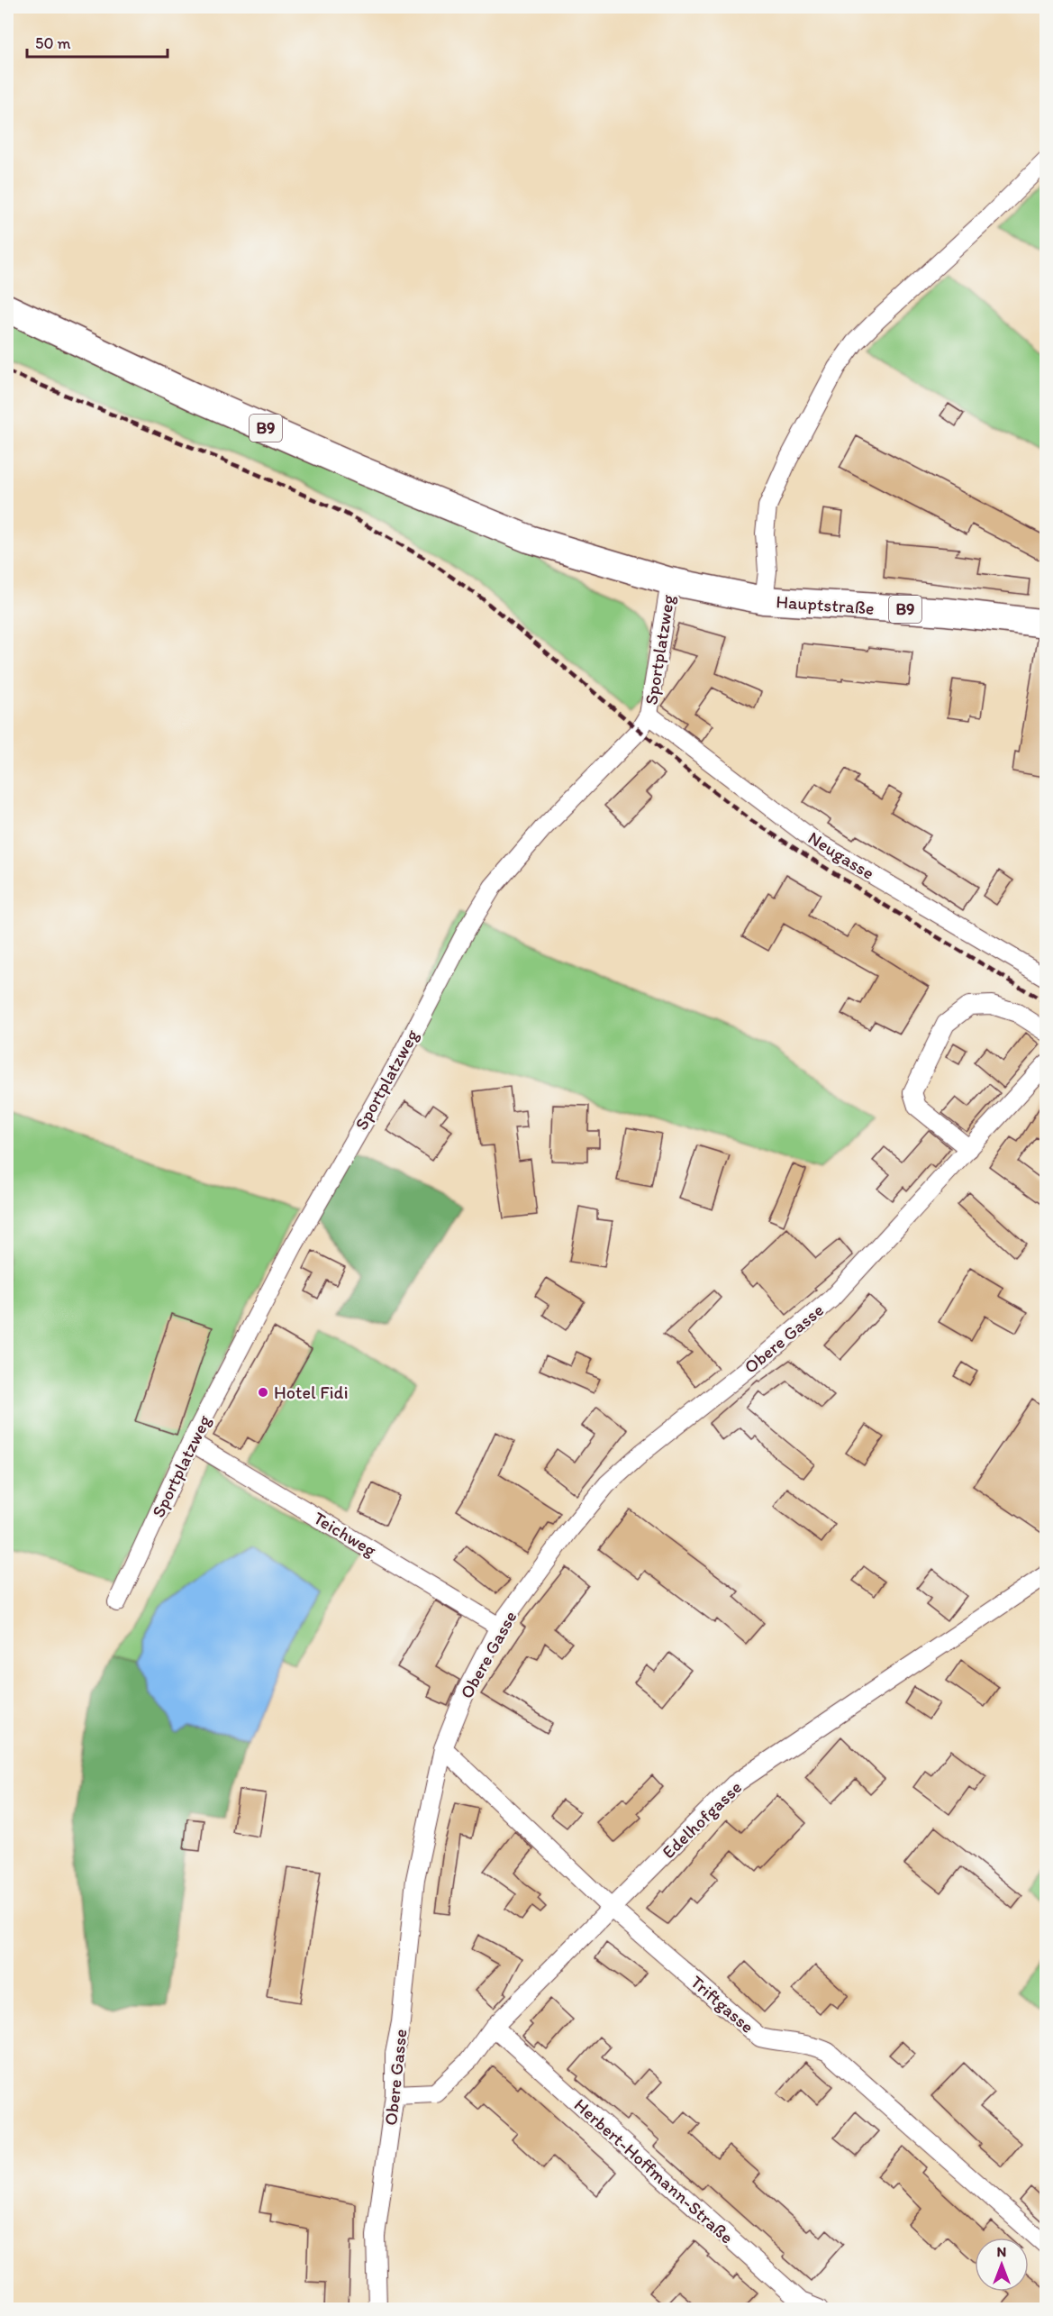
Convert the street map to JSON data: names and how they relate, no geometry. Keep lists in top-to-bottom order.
{
  "streets": {
    "main road": ["B9", "Hauptstraße"],
    "street": [
      "Sportplatzweg",
      "Neugasse",
      "Obere Gasse",
      "Teichweg",
      "Edelhofgasse",
      "Triftgasse",
      "Herbert-Hoffmann-Straße"
    ]
  },
  "crossings": [
    ["B9", "Hauptstraße"],
    ["B9", "Sportplatzweg"],
    ["Hauptstraße", "Sportplatzweg"],
    ["Sportplatzweg", "Neugasse"],
    ["Sportplatzweg", "Teichweg"],
    ["Obere Gasse", "Teichweg"],
    ["Obere Gasse", "Edelhofgasse"],
    ["Obere Gasse", "Triftgasse"],
    ["Edelhofgasse", "Triftgasse"],
    ["Edelhofgasse", "Herbert-Hoffmann-Straße"]
  ],
  "places": ["Hotel Fidi"],
  "scale_bar": "50 m",
  "north": "top"
}
